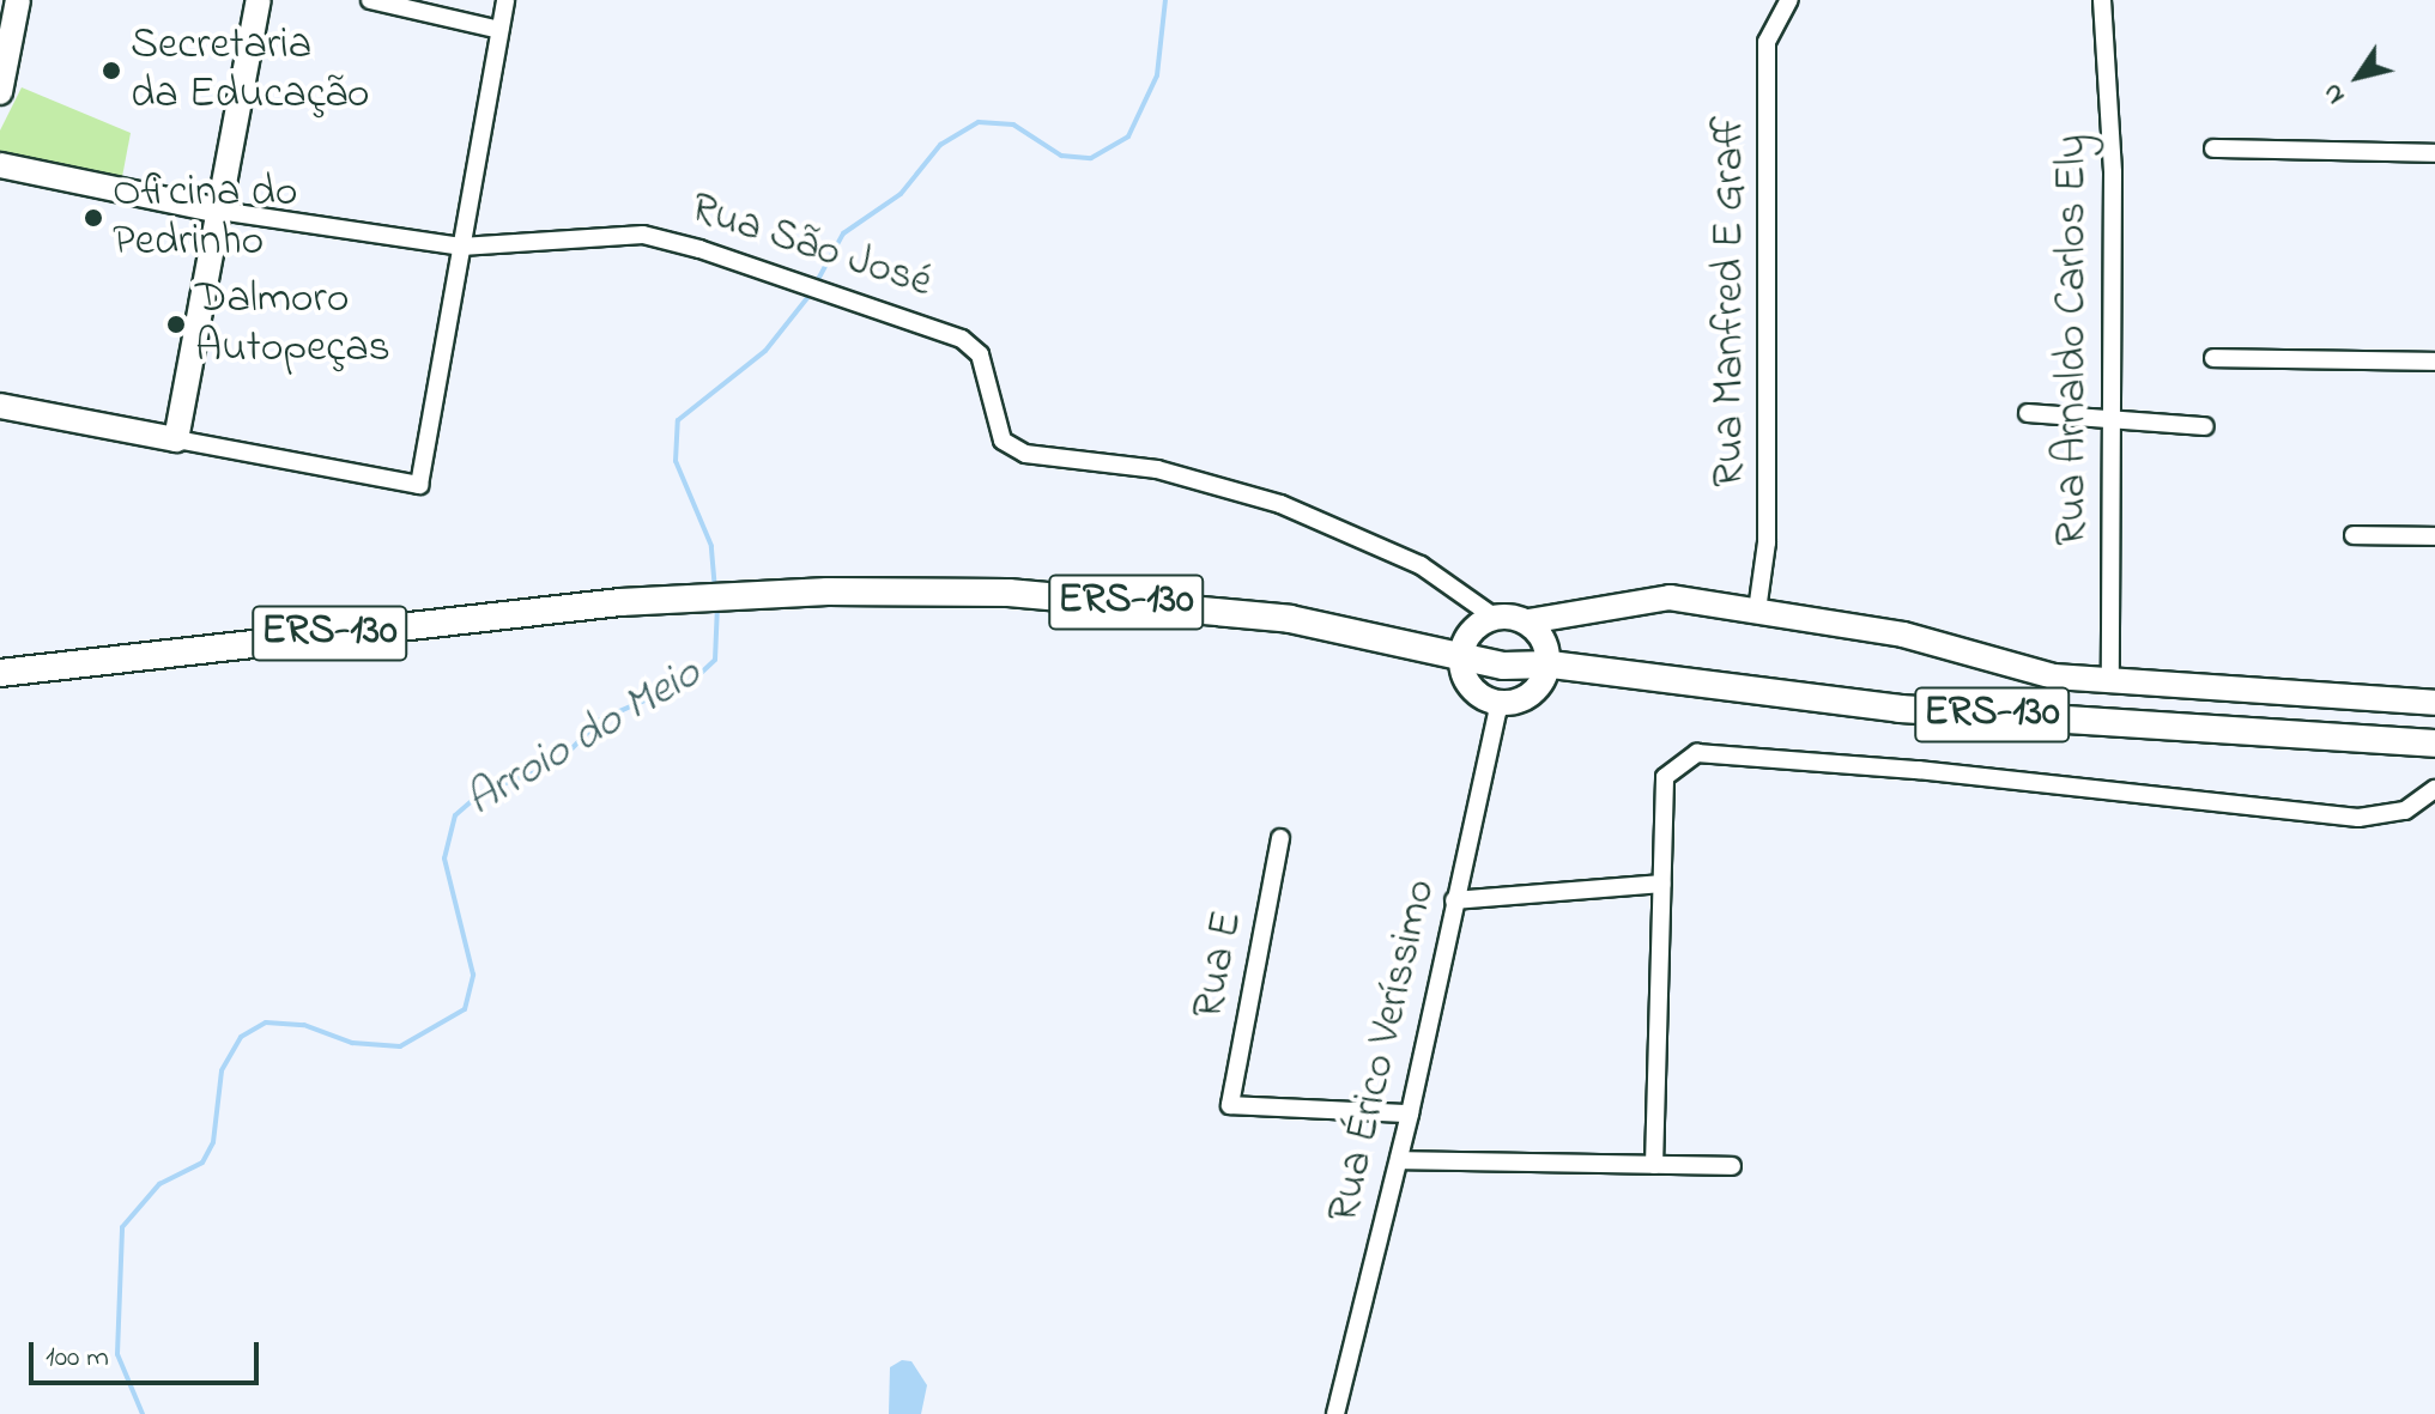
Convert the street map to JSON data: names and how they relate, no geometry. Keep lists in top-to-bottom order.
{
  "streets": {
    "main road": ["ERS-130"],
    "street": [
      "Rua São José",
      "Rua Manfred E Graff",
      "Rua Arnaldo Carlos Ely",
      "Rua E",
      "Rua Érico Veríssimo"
    ]
  },
  "crossings": [
    ["Rua E", "Rua Érico Veríssimo"]
  ],
  "water": ["Arroio do Meio"],
  "places": ["Secretaria da Educação", "Oficina do Pedrinho", "Dalmoro Autopeças"],
  "scale_bar": "100 m",
  "north": "bottom left"
}
